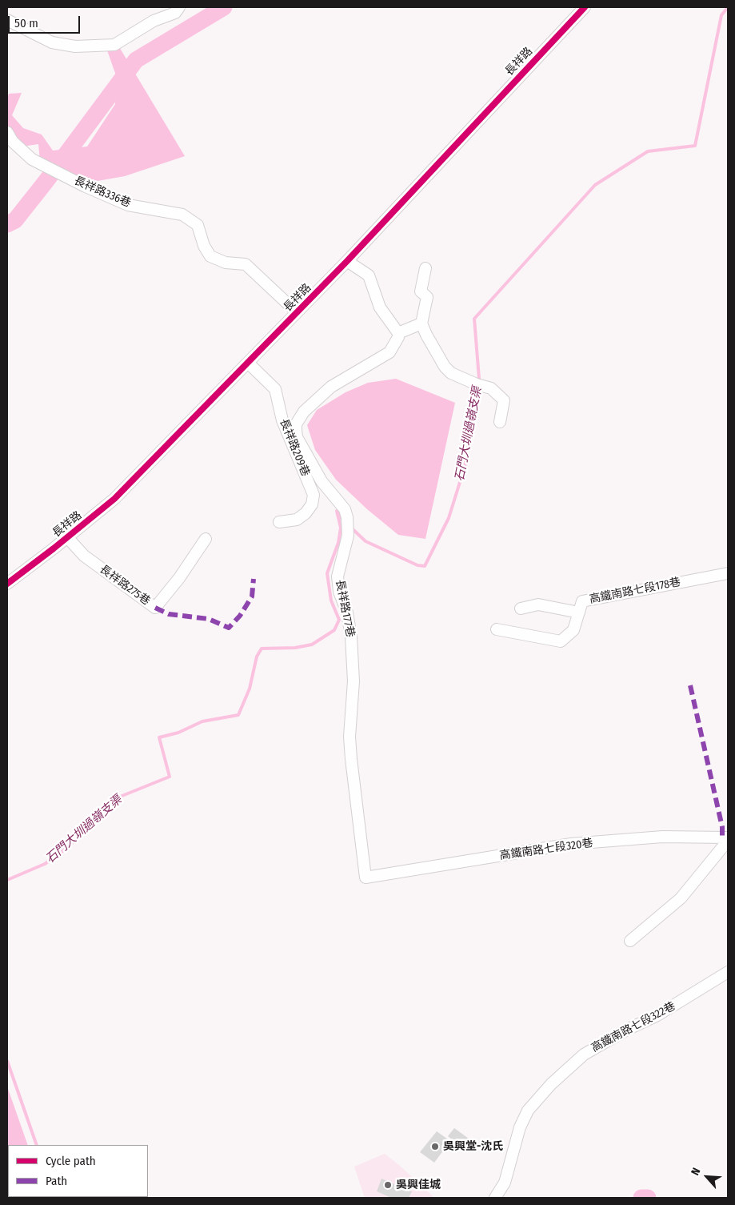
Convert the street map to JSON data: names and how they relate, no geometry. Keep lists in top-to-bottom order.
{
  "streets": {
    "street": [
      "長祥路",
      "長祥路336巷",
      "長祥路209巷",
      "長祥路275巷",
      "高鐵南路七段178巷",
      "長祥路177巷",
      "高鐵南路七段320巷",
      "高鐵南路七段322巷"
    ]
  },
  "crossings": [
    ["長祥路", "長祥路336巷"],
    ["長祥路", "長祥路209巷"],
    ["長祥路", "長祥路275巷"],
    ["長祥路177巷", "高鐵南路七段320巷"]
  ],
  "water": ["石門大圳過嶺支渠"],
  "places": ["吳興堂-沈氏", "吳興佳城"],
  "legend": ["Cycle path", "Path"],
  "scale_bar": "50 m",
  "north": "top left"
}
